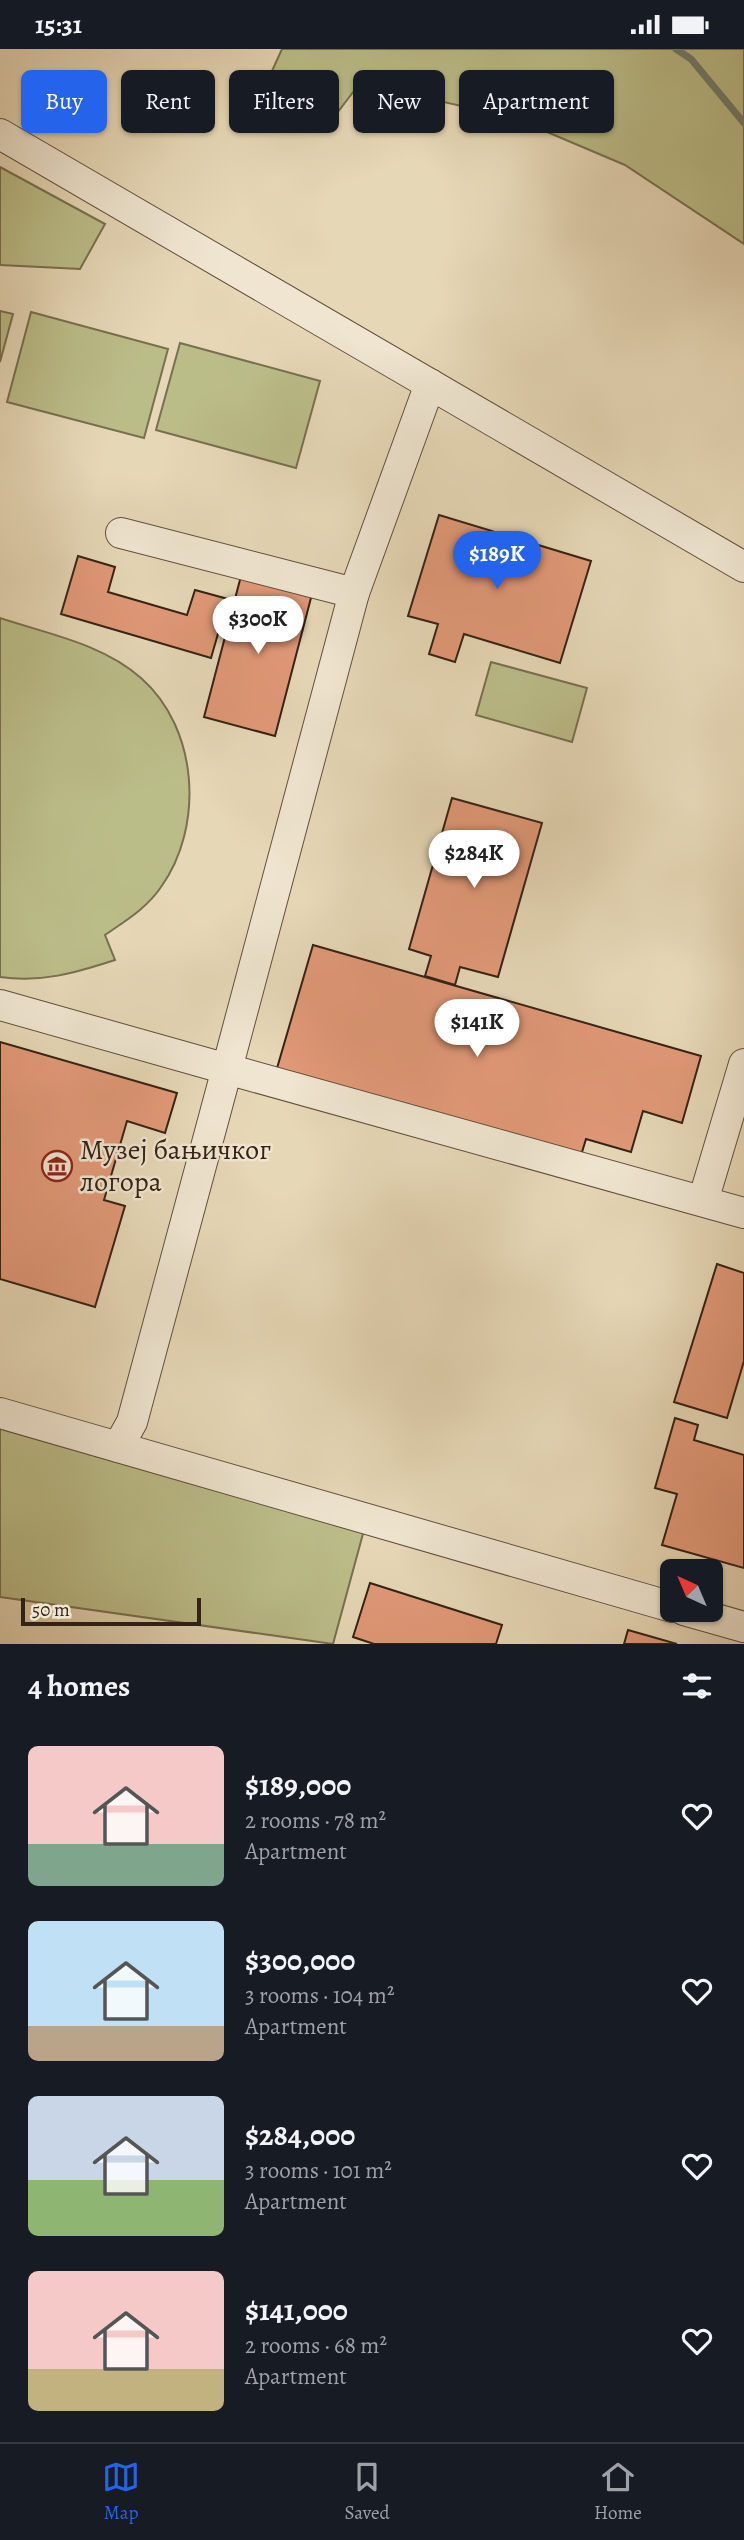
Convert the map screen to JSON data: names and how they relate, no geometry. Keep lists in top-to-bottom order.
{
  "places": {
    "museum": ["Музеј бањичког логора"]
  },
  "scale_bar": "50 m",
  "north": "top left",
  "page": {
    "status": "15:31",
    "chip": [
      "Buy",
      "Rent",
      "Filters",
      "New",
      "Apartment"
    ],
    "price": [
      "$189K",
      "$300K",
      "$284K",
      "$141K"
    ],
    "scale": "50 m",
    "heading": "4 homes",
    "list": [
      {
        "name": "$189,000",
        "note": "2 rooms · 78 m² · Apartment"
      },
      {
        "name": "$300,000",
        "note": "3 rooms · 104 m² · Apartment"
      },
      {
        "name": "$284,000",
        "note": "3 rooms · 101 m² · Apartment"
      },
      {
        "name": "$141,000",
        "note": "2 rooms · 68 m² · Apartment"
      }
    ],
    "tabs": ["Map", "Saved", "Home"]
  }
}
